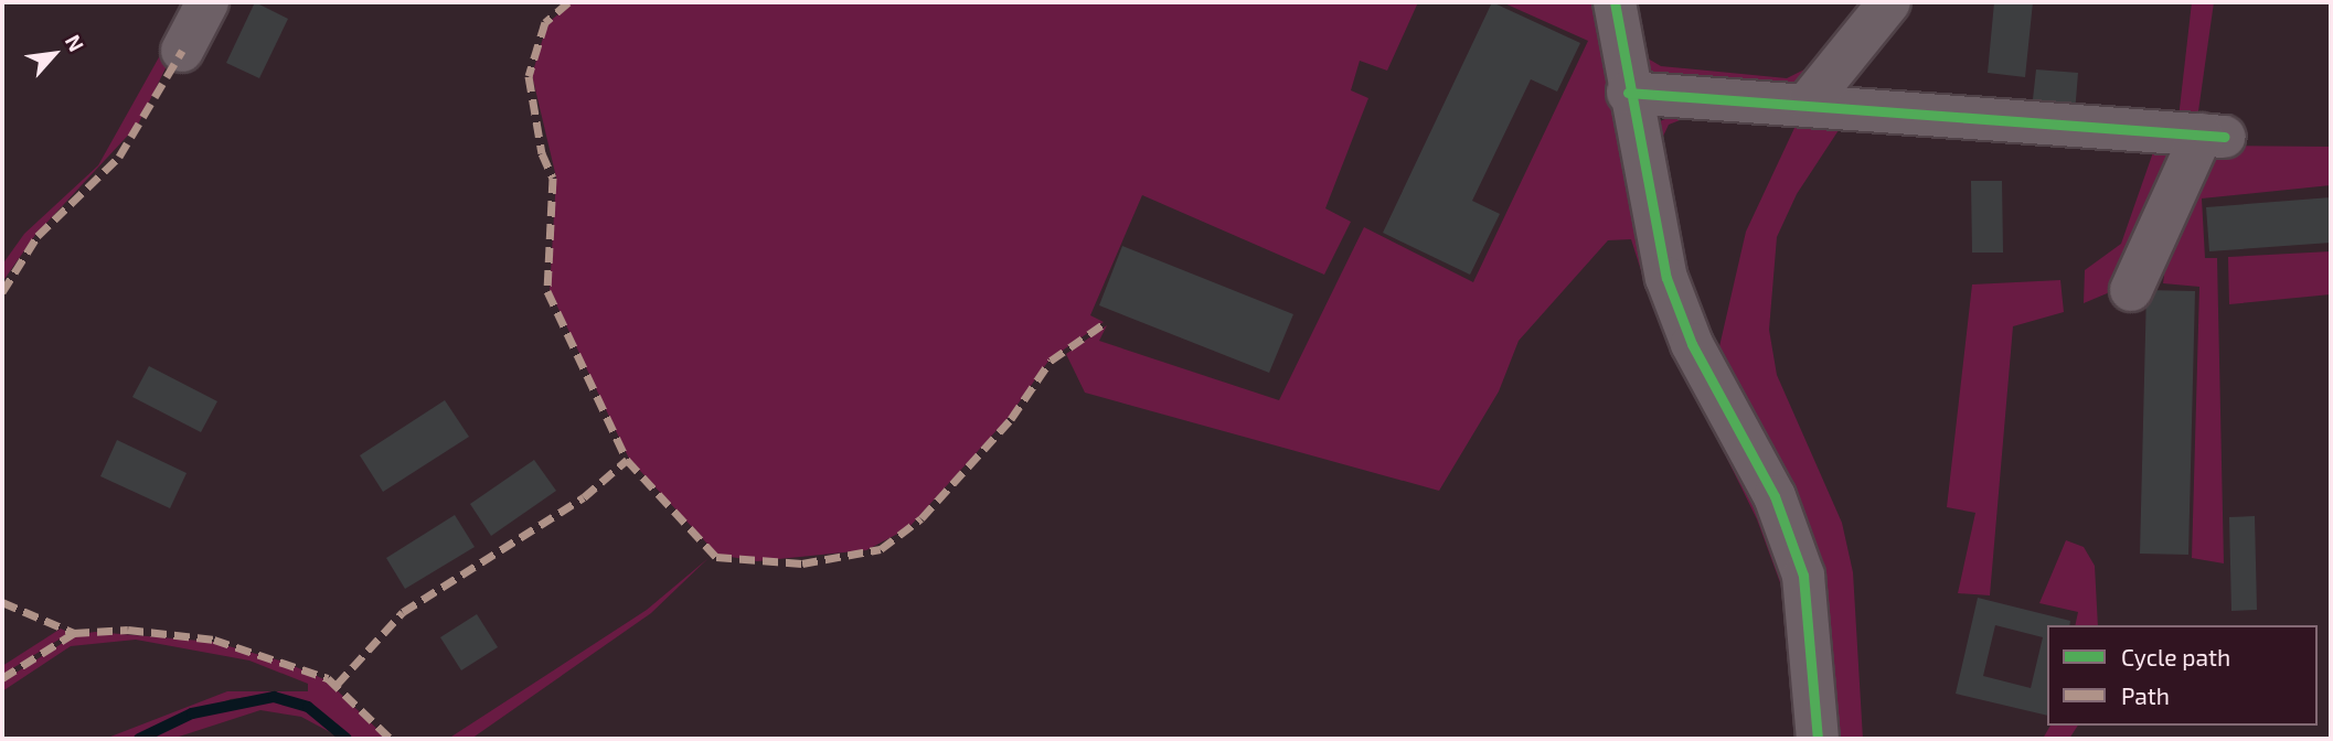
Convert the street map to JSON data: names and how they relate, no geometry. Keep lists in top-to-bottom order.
{
  "legend": ["Cycle path", "Path"],
  "north": "top right"
}
